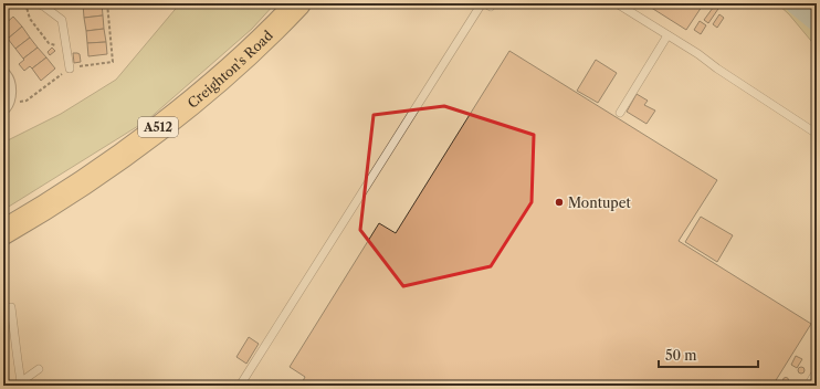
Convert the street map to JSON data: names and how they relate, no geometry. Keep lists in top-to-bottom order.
{
  "streets": {
    "highway": ["Creighton's Road", "A512"]
  },
  "places": ["Montupet"],
  "scale_bar": "50 m"
}
